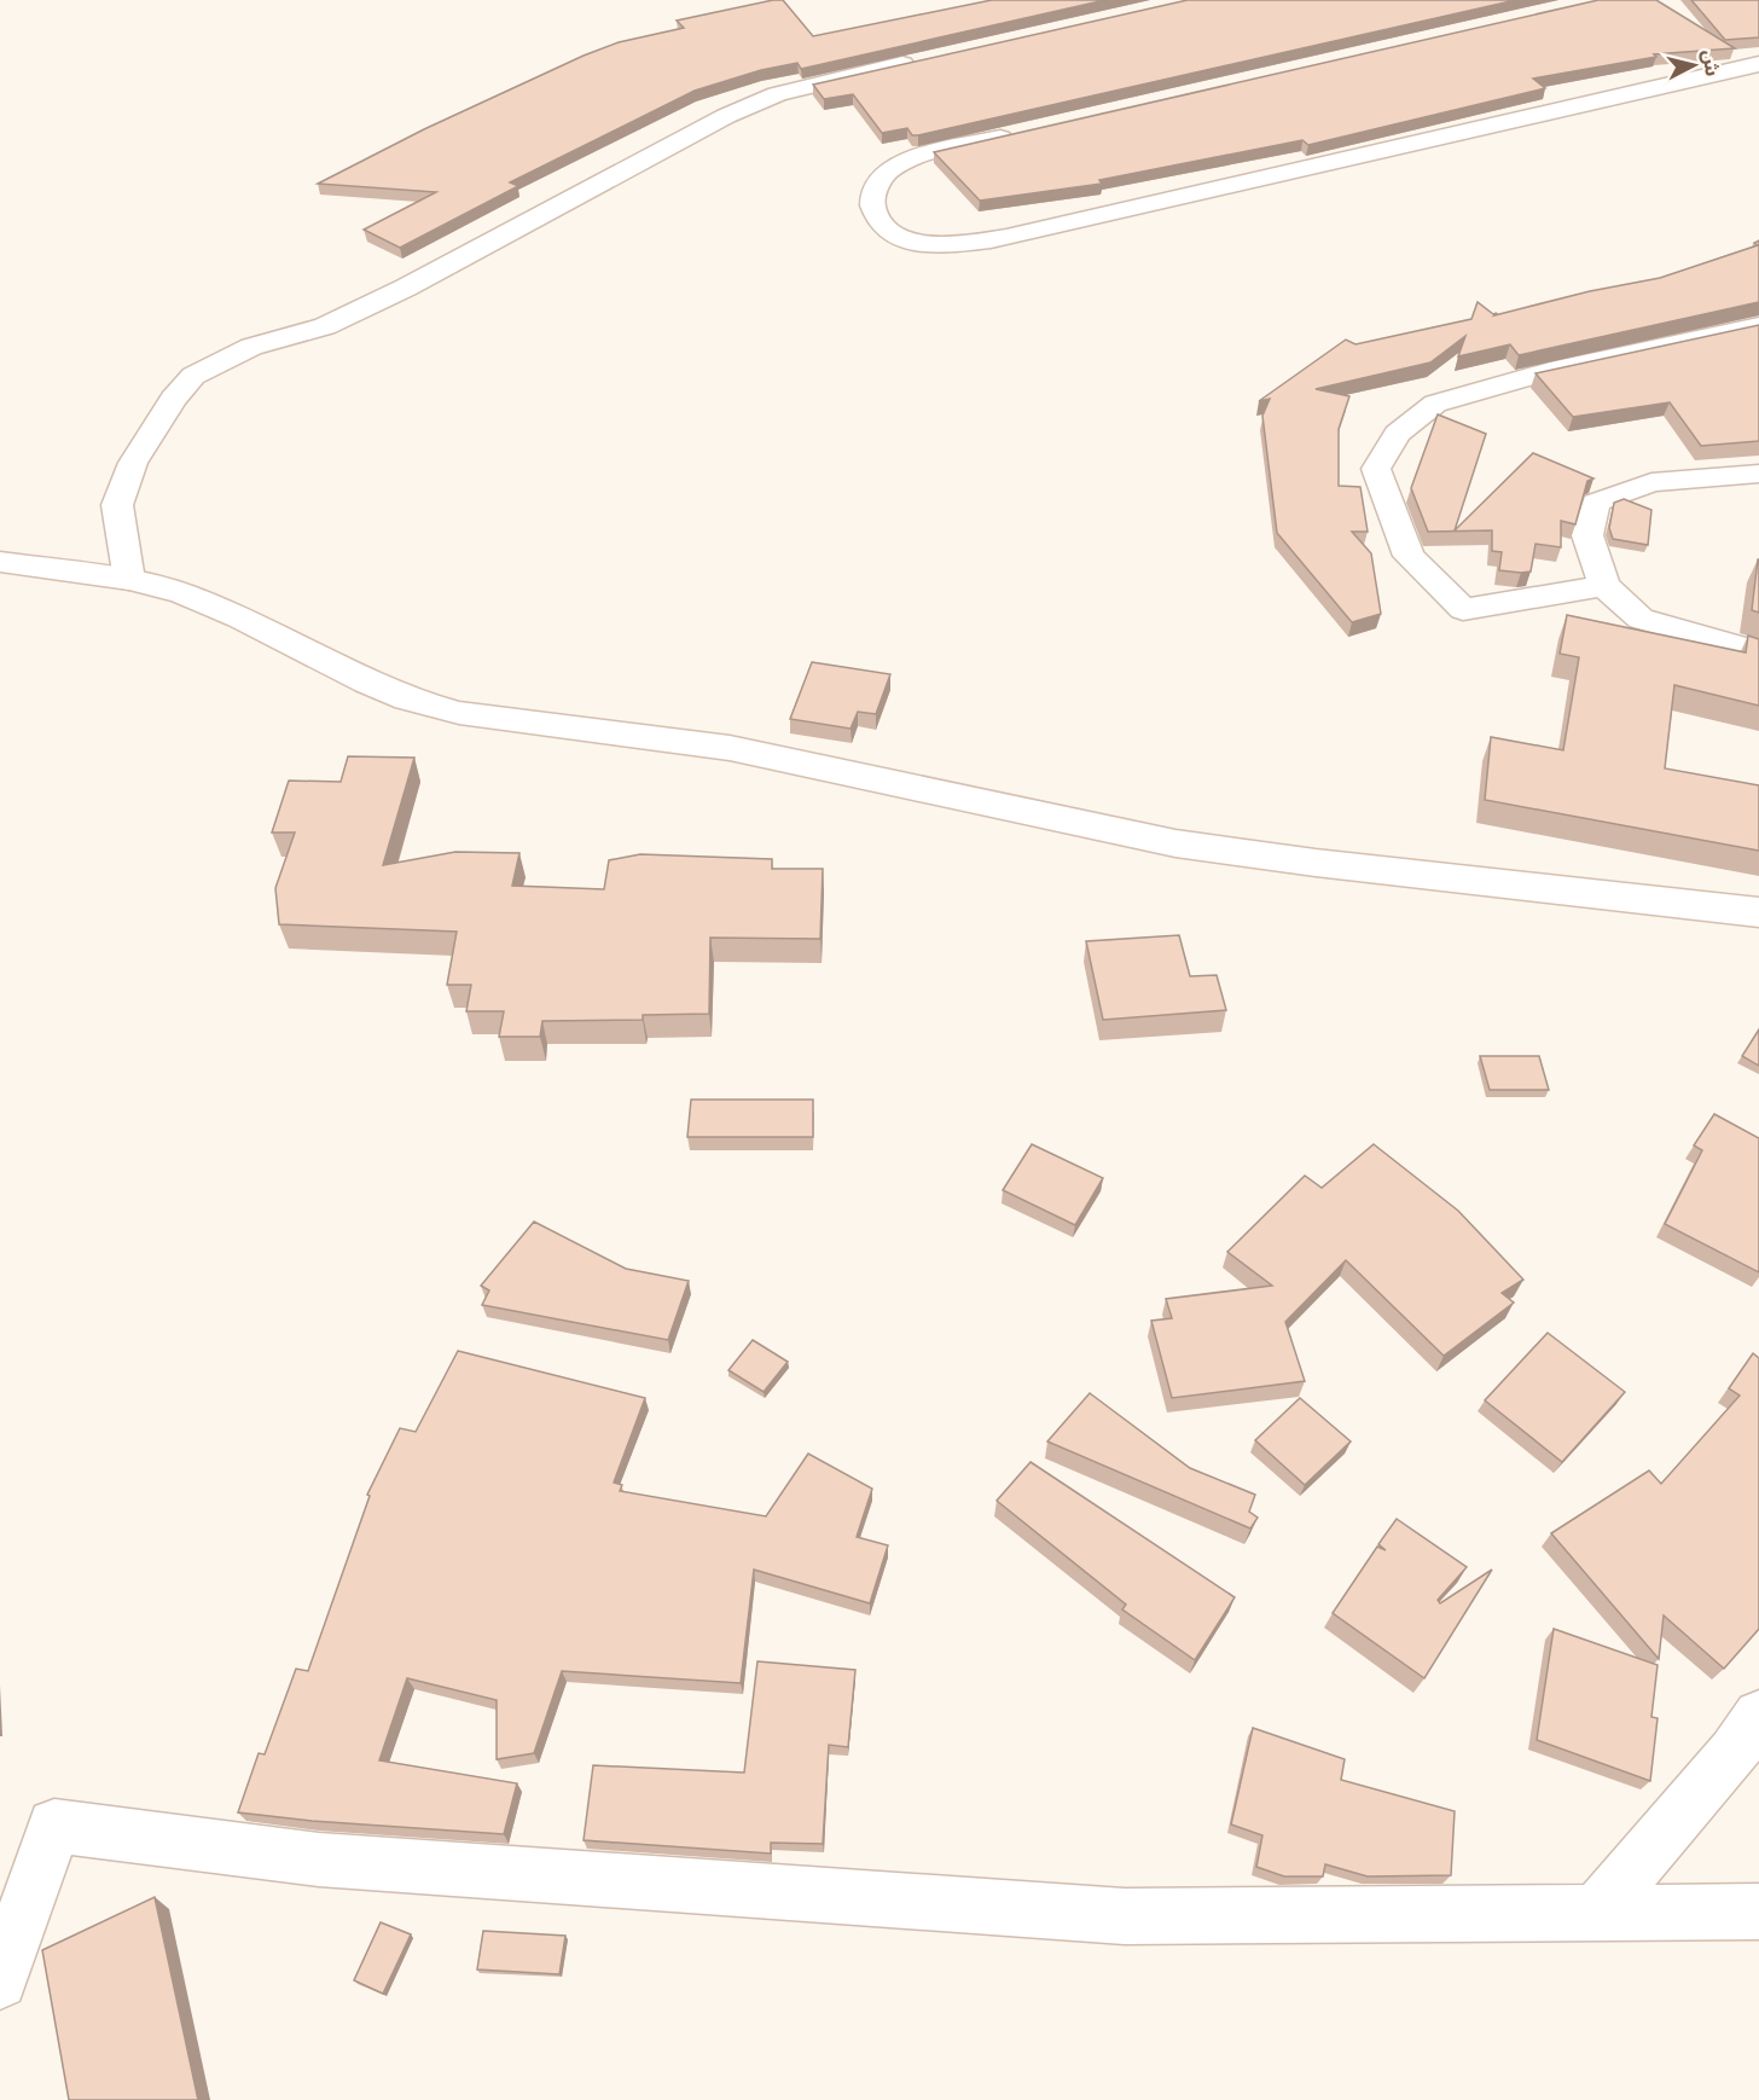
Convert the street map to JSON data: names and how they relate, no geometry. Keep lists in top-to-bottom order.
{
  "north": "right"
}
